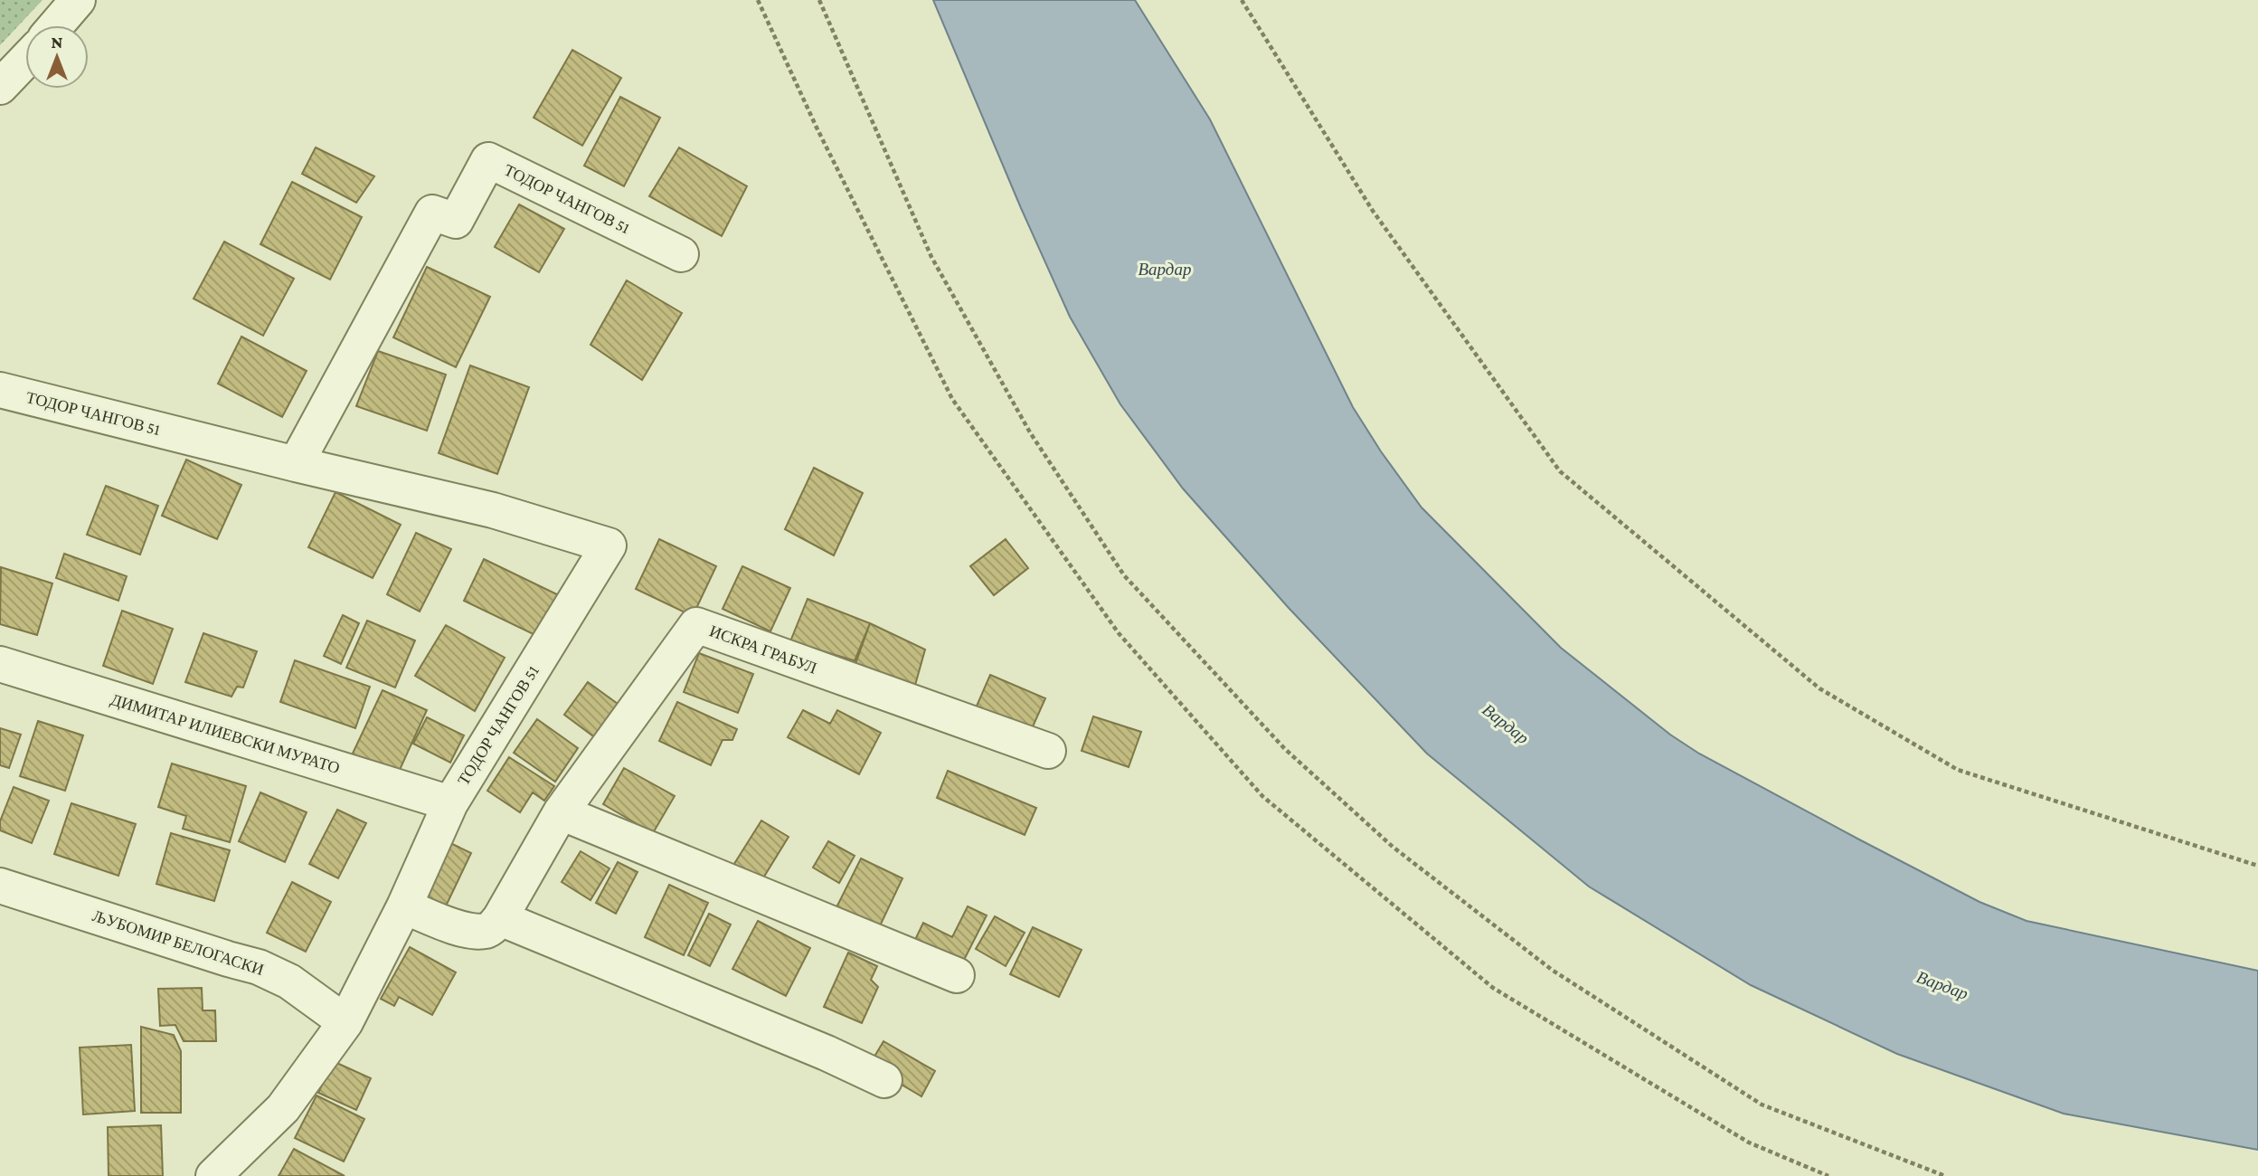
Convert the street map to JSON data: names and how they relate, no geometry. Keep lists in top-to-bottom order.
{
  "streets": {
    "street": [
      "ТОДОР ЧАНГОВ 51",
      "ИСКРА ГРАБУЛ",
      "ДИМИТАР ИЛИЕВСКИ МУРАТО",
      "ЉУБОМИР БЕЛОГАСКИ"
    ]
  },
  "crossings": [
    ["ТОДОР ЧАНГОВ 51", "ДИМИТАР ИЛИЕВСКИ МУРАТО"],
    ["ТОДОР ЧАНГОВ 51", "ЉУБОМИР БЕЛОГАСКИ"]
  ],
  "water": ["Вардар"],
  "north": "top"
}
